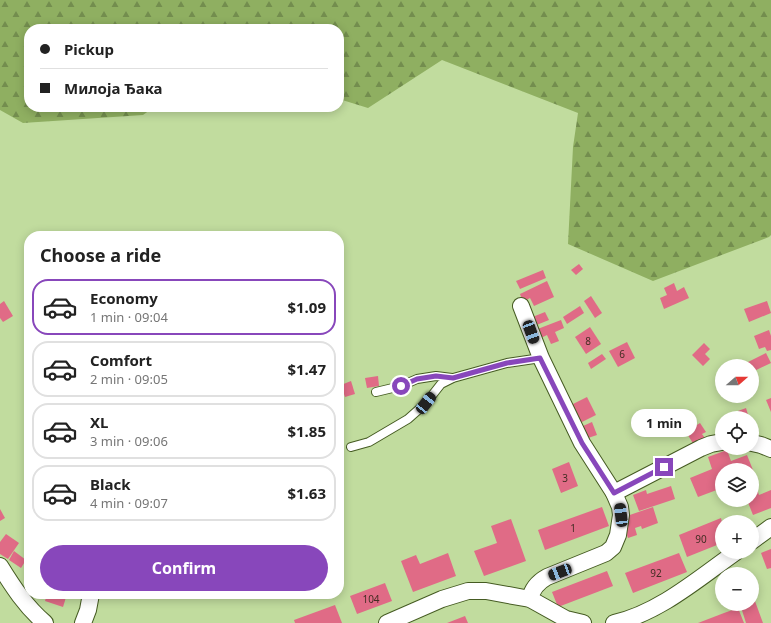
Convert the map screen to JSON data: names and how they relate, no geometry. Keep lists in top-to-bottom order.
{
  "house_numbers": [
    "8",
    "6",
    "3",
    "1",
    "90",
    "92",
    "104"
  ],
  "north": "right",
  "page": {
    "banner": ["Pickup", "Милоја Ђака"],
    "heading": "Choose a ride",
    "list": [
      {
        "name": "Economy",
        "note": "1 min · 09:04",
        "value": "$1.09"
      },
      {
        "name": "Comfort",
        "note": "2 min · 09:05",
        "value": "$1.47"
      },
      {
        "name": "XL",
        "note": "3 min · 09:06",
        "value": "$1.85"
      },
      {
        "name": "Black",
        "note": "4 min · 09:07",
        "value": "$1.63"
      }
    ],
    "map_buttons": ["+", "−"],
    "bubble": "1 min",
    "buttons": "Confirm"
  }
}
